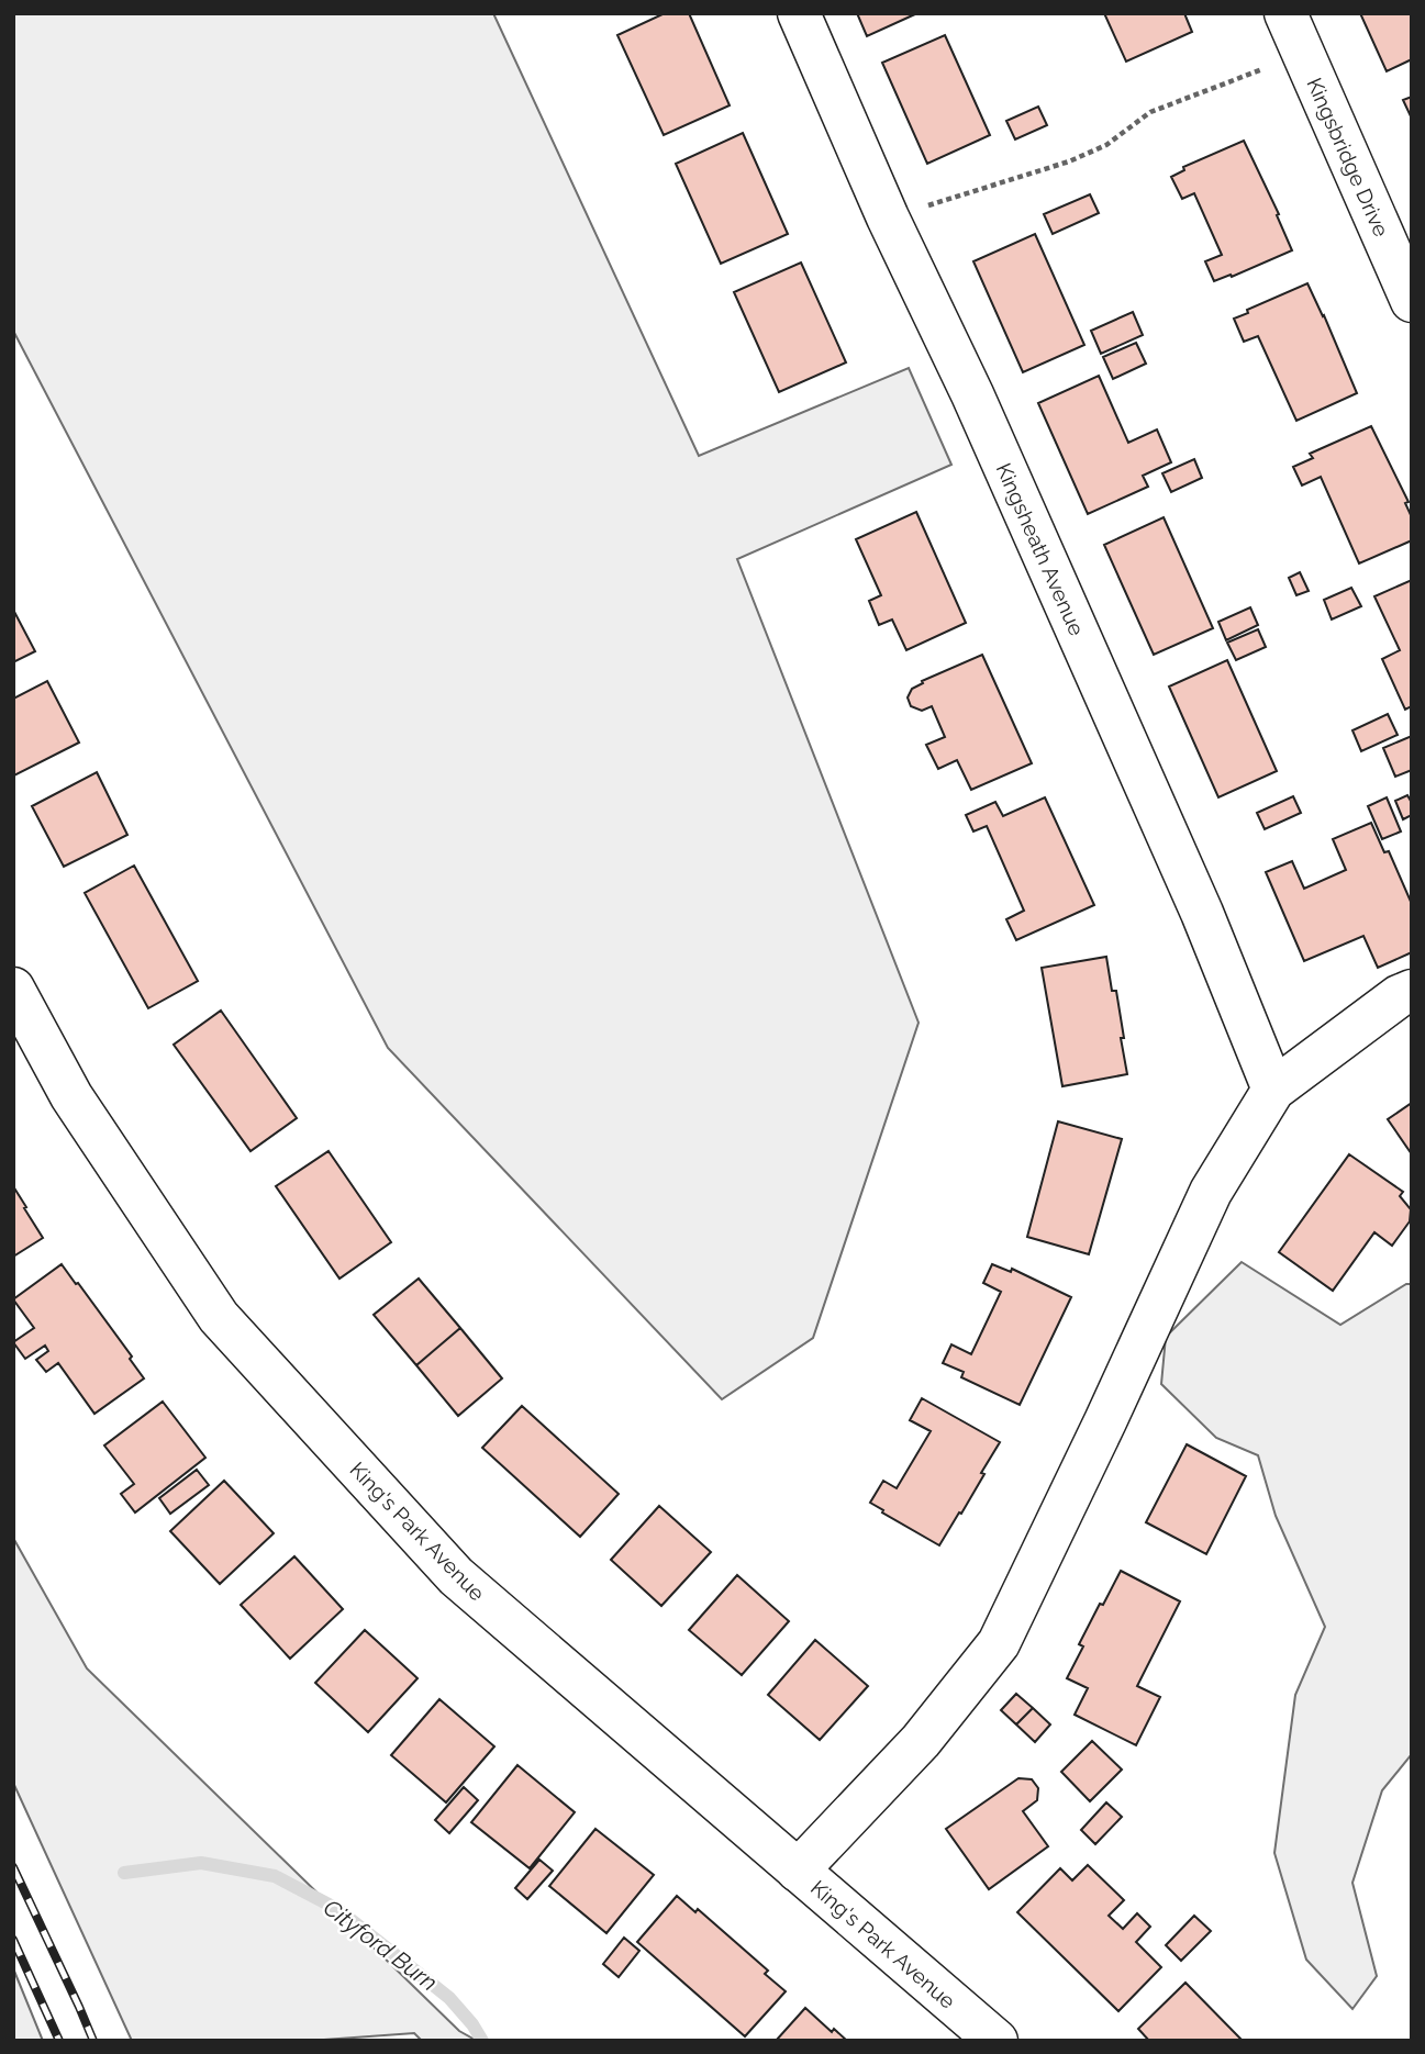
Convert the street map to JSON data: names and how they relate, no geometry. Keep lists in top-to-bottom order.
{
  "streets": {
    "street": ["Kingsbridge Drive", "Kingsheath Avenue", "King's Park Avenue"]
  },
  "water": ["Cityford Burn"]
}
